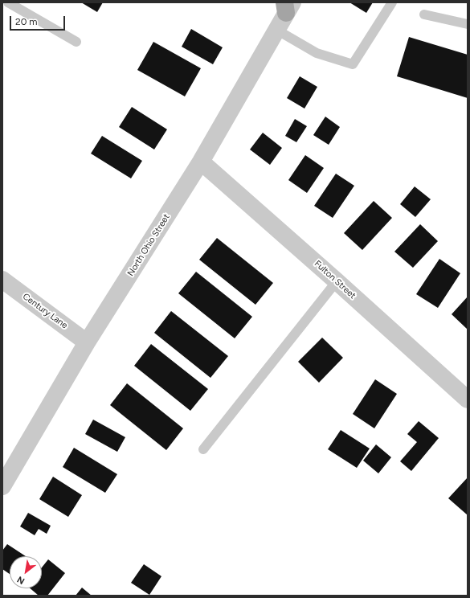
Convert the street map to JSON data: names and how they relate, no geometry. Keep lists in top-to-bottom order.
{
  "streets": {
    "street": ["North Ohio Street", "Fulton Street", "Century Lane"]
  },
  "crossings": [
    ["North Ohio Street", "Fulton Street"],
    ["North Ohio Street", "Century Lane"]
  ],
  "scale_bar": "20 m",
  "north": "bottom left"
}
